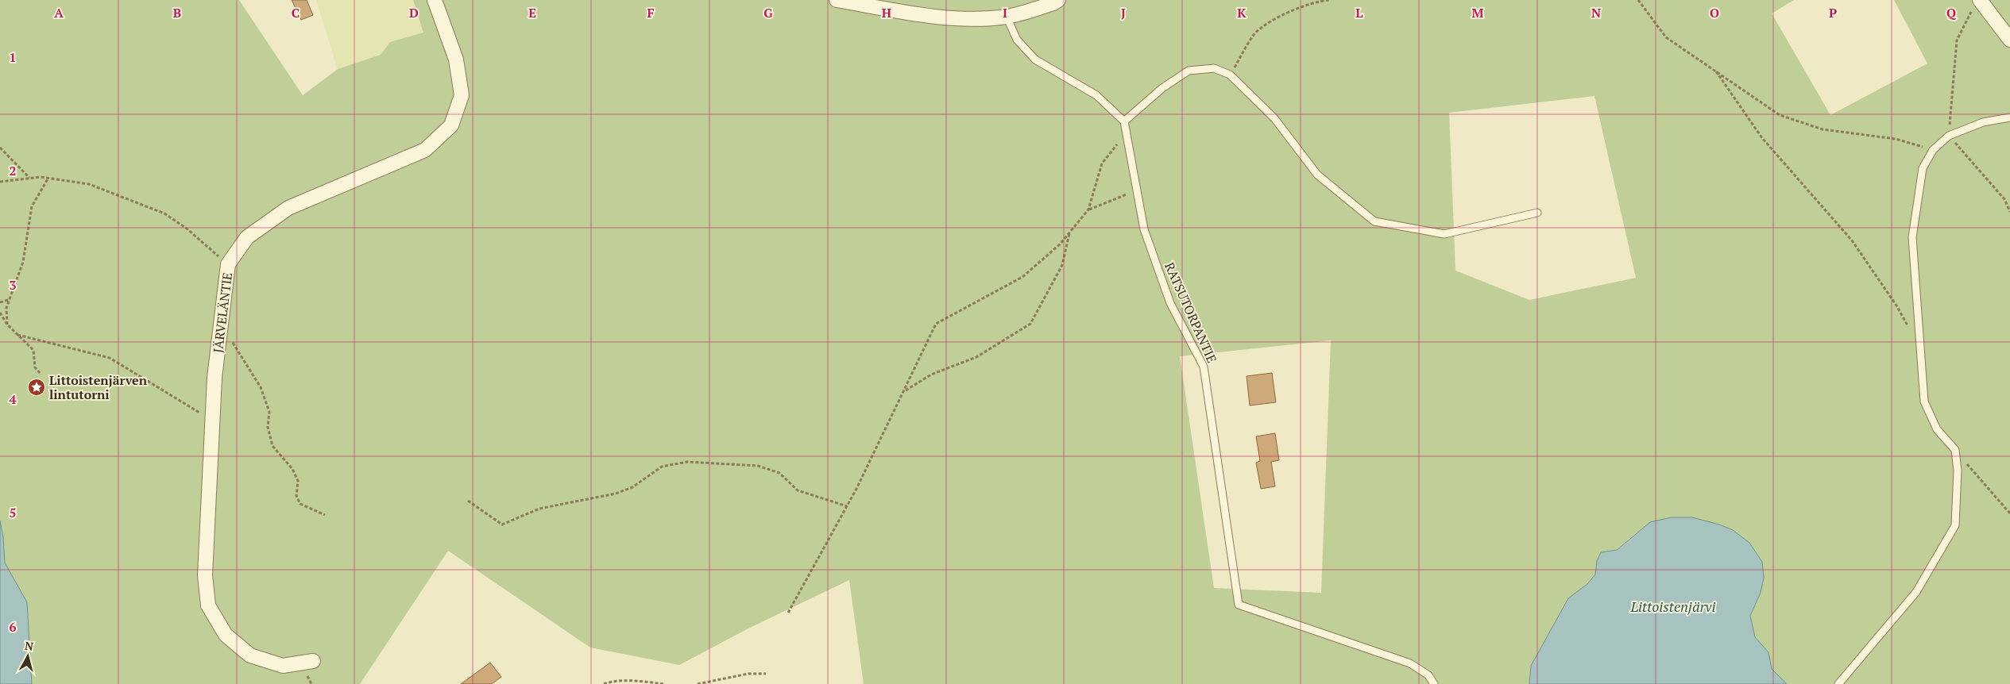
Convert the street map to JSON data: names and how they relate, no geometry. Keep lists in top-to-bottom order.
{
  "streets": {
    "street": ["JÄRVELÄNTIE"],
    "lane": ["RATSUTORPANTIE"]
  },
  "water": ["Littoistenjärvi"],
  "places": {
    "place": ["Littoistenjärven lintutorni"]
  },
  "north": "top",
  "grid": {
    "columns": [
      "A",
      "B",
      "C",
      "D",
      "E",
      "F",
      "G",
      "H",
      "I",
      "J",
      "K",
      "L",
      "M",
      "N",
      "O",
      "P",
      "Q"
    ],
    "rows": [
      "1",
      "2",
      "3",
      "4",
      "5",
      "6"
    ]
  }
}
